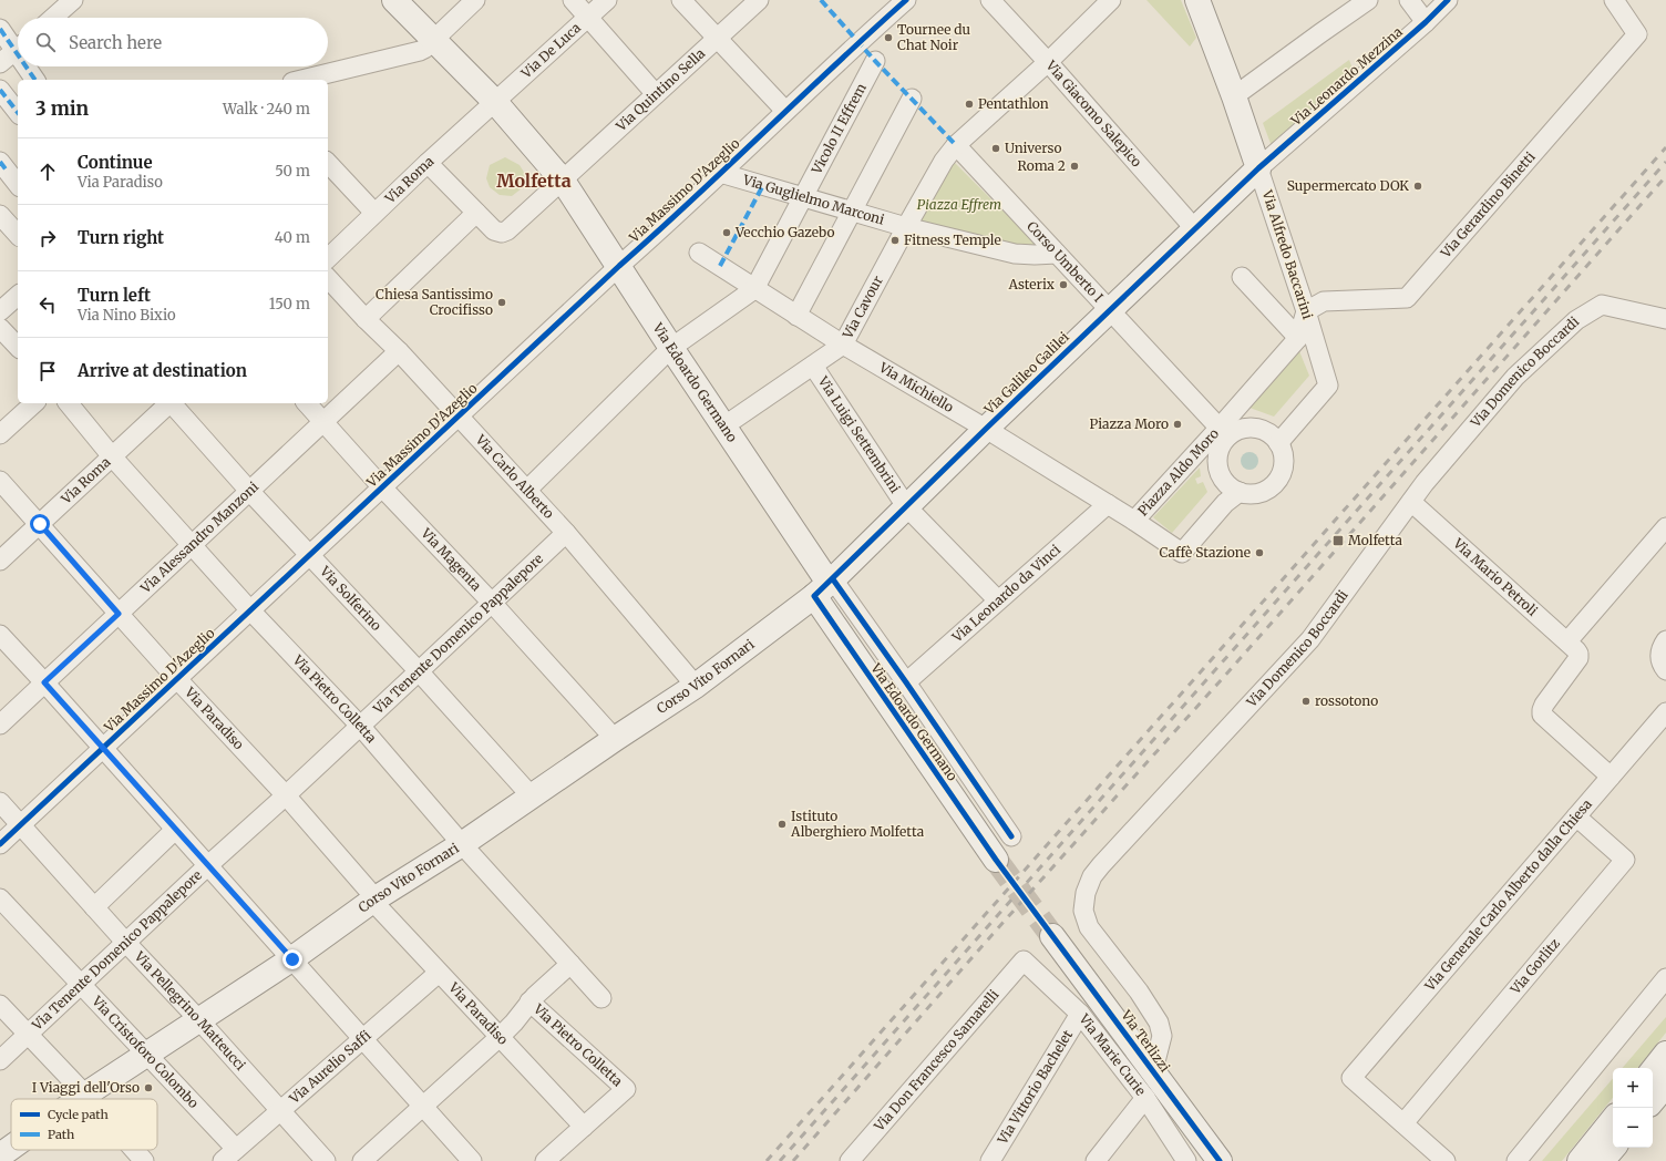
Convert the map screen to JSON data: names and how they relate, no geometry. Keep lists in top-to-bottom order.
{
  "streets": {
    "street": [
      "Via De Luca",
      "Via Leonardo Mezzina",
      "Via Quintino Sella",
      "Via Giacomo Salepico",
      "Vicolo II Effrem",
      "Via Roma",
      "Via Massimo D'Azeglio",
      "Via Guglielmo Marconi",
      "Via Gerardino Binetti",
      "Via Alfredo Baccarini",
      "Corso Umberto I",
      "Via Cavour",
      "Via Galileo Galilei",
      "Via Domenico Boccardi",
      "Via Edoardo Germano",
      "Via Michiello",
      "Via Luigi Settembrini",
      "Piazza Aldo Moro",
      "Via Carlo Alberto",
      "Via Alessandro Manzoni",
      "Via Magenta",
      "Via Mario Petroli",
      "Via Leonardo da Vinci",
      "Via Solferino",
      "Via Tenente Domenico Pappalepore",
      "Corso Vito Fornari",
      "Via Pietro Colletta",
      "Via Paradiso",
      "Via Generale Carlo Alberto dalla Chiesa",
      "Via Gorlitz",
      "Via Pellegrino Matteucci",
      "Via Terlizzi",
      "Via Cristoforo Colombo",
      "Via Marie Curie",
      "Via Don Francesco Samarelli",
      "Via Aurelio Saffi",
      "Via Vittorio Bachelet"
    ]
  },
  "crossings": [
    ["Via De Luca", "Via Roma"],
    ["Via De Luca", "Via Edoardo Germano"],
    ["Via Leonardo Mezzina", "Via Alfredo Baccarini"],
    ["Via Leonardo Mezzina", "Via Galileo Galilei"],
    ["Via Quintino Sella", "Via Edoardo Germano"],
    ["Via Giacomo Salepico", "Via Cavour"],
    ["Via Giacomo Salepico", "Via Galileo Galilei"],
    ["Vicolo II Effrem", "Via Guglielmo Marconi"],
    ["Vicolo II Effrem", "Via Michiello"],
    ["Via Roma", "Via Edoardo Germano"],
    ["Via Roma", "Via Pietro Colletta"],
    ["Via Roma", "Via Paradiso"],
    ["Via Massimo D'Azeglio", "Via Guglielmo Marconi"],
    ["Via Massimo D'Azeglio", "Via Edoardo Germano"],
    ["Via Massimo D'Azeglio", "Via Carlo Alberto"],
    ["Via Massimo D'Azeglio", "Via Magenta"],
    ["Via Massimo D'Azeglio", "Via Solferino"],
    ["Via Massimo D'Azeglio", "Via Pietro Colletta"],
    ["Via Massimo D'Azeglio", "Via Paradiso"],
    ["Via Massimo D'Azeglio", "Via Pellegrino Matteucci"],
    ["Via Guglielmo Marconi", "Via Cavour"],
    ["Via Gerardino Binetti", "Via Alfredo Baccarini"],
    ["Via Gerardino Binetti", "Piazza Aldo Moro"],
    ["Via Alfredo Baccarini", "Corso Umberto I"],
    ["Via Alfredo Baccarini", "Via Galileo Galilei"],
    ["Via Alfredo Baccarini", "Piazza Aldo Moro"],
    ["Corso Umberto I", "Via Cavour"],
    ["Corso Umberto I", "Via Galileo Galilei"],
    ["Corso Umberto I", "Piazza Aldo Moro"],
    ["Via Cavour", "Via Edoardo Germano"],
    ["Via Cavour", "Via Michiello"],
    ["Via Cavour", "Via Luigi Settembrini"],
    ["Via Galileo Galilei", "Via Edoardo Germano"],
    ["Via Galileo Galilei", "Via Michiello"],
    ["Via Galileo Galilei", "Via Luigi Settembrini"],
    ["Via Galileo Galilei", "Corso Vito Fornari"],
    ["Via Domenico Boccardi", "Via Mario Petroli"],
    ["Via Domenico Boccardi", "Via Terlizzi"],
    ["Via Edoardo Germano", "Via Leonardo da Vinci"],
    ["Via Edoardo Germano", "Corso Vito Fornari"],
    ["Via Michiello", "Piazza Aldo Moro"],
    ["Via Michiello", "Via Leonardo da Vinci"],
    ["Via Luigi Settembrini", "Via Leonardo da Vinci"],
    ["Via Carlo Alberto", "Via Alessandro Manzoni"],
    ["Via Carlo Alberto", "Via Tenente Domenico Pappalepore"],
    ["Via Carlo Alberto", "Corso Vito Fornari"],
    ["Via Alessandro Manzoni", "Via Magenta"],
    ["Via Alessandro Manzoni", "Via Solferino"],
    ["Via Alessandro Manzoni", "Via Pietro Colletta"],
    ["Via Alessandro Manzoni", "Via Paradiso"],
    ["Via Magenta", "Via Tenente Domenico Pappalepore"],
    ["Via Magenta", "Corso Vito Fornari"],
    ["Via Solferino", "Via Tenente Domenico Pappalepore"],
    ["Via Solferino", "Corso Vito Fornari"],
    ["Via Tenente Domenico Pappalepore", "Via Pietro Colletta"],
    ["Via Tenente Domenico Pappalepore", "Via Paradiso"],
    ["Via Tenente Domenico Pappalepore", "Via Pellegrino Matteucci"],
    ["Via Tenente Domenico Pappalepore", "Via Cristoforo Colombo"],
    ["Corso Vito Fornari", "Via Pietro Colletta"],
    ["Corso Vito Fornari", "Via Paradiso"],
    ["Corso Vito Fornari", "Via Pellegrino Matteucci"],
    ["Corso Vito Fornari", "Via Cristoforo Colombo"],
    ["Via Pietro Colletta", "Via Paradiso"],
    ["Via Paradiso", "Via Aurelio Saffi"],
    ["Via Generale Carlo Alberto dalla Chiesa", "Via Gorlitz"],
    ["Via Pellegrino Matteucci", "Via Aurelio Saffi"],
    ["Via Cristoforo Colombo", "Via Aurelio Saffi"],
    ["Via Marie Curie", "Via Don Francesco Samarelli"],
    ["Via Marie Curie", "Via Vittorio Bachelet"]
  ],
  "districts": ["Molfetta"],
  "parks": ["Piazza Effrem"],
  "places": {
    "other": [
      "Tournee du Chat Noir",
      "Pentathlon",
      "Universo",
      "Roma 2",
      "Supermercato DOK",
      "Vecchio Gazebo",
      "Fitness Temple",
      "Asterix",
      "Chiesa Santissimo Crocifisso",
      "Piazza Moro",
      "Caffè Stazione",
      "rossotono",
      "Istituto Alberghiero Molfetta",
      "I Viaggi dell'Orso"
    ],
    "transit": ["Molfetta"]
  },
  "legend": ["Cycle path", "Path"],
  "page": {
    "search": "Search here",
    "heading": ["3 min", "Walk · 240 m"],
    "list": [
      ["Continue", "Via Paradiso", "50 m"],
      ["Turn right", "40 m"],
      ["Turn left", "Via Nino Bixio", "150 m"],
      "Arrive at destination"
    ],
    "map_buttons": ["+", "−"]
  }
}
